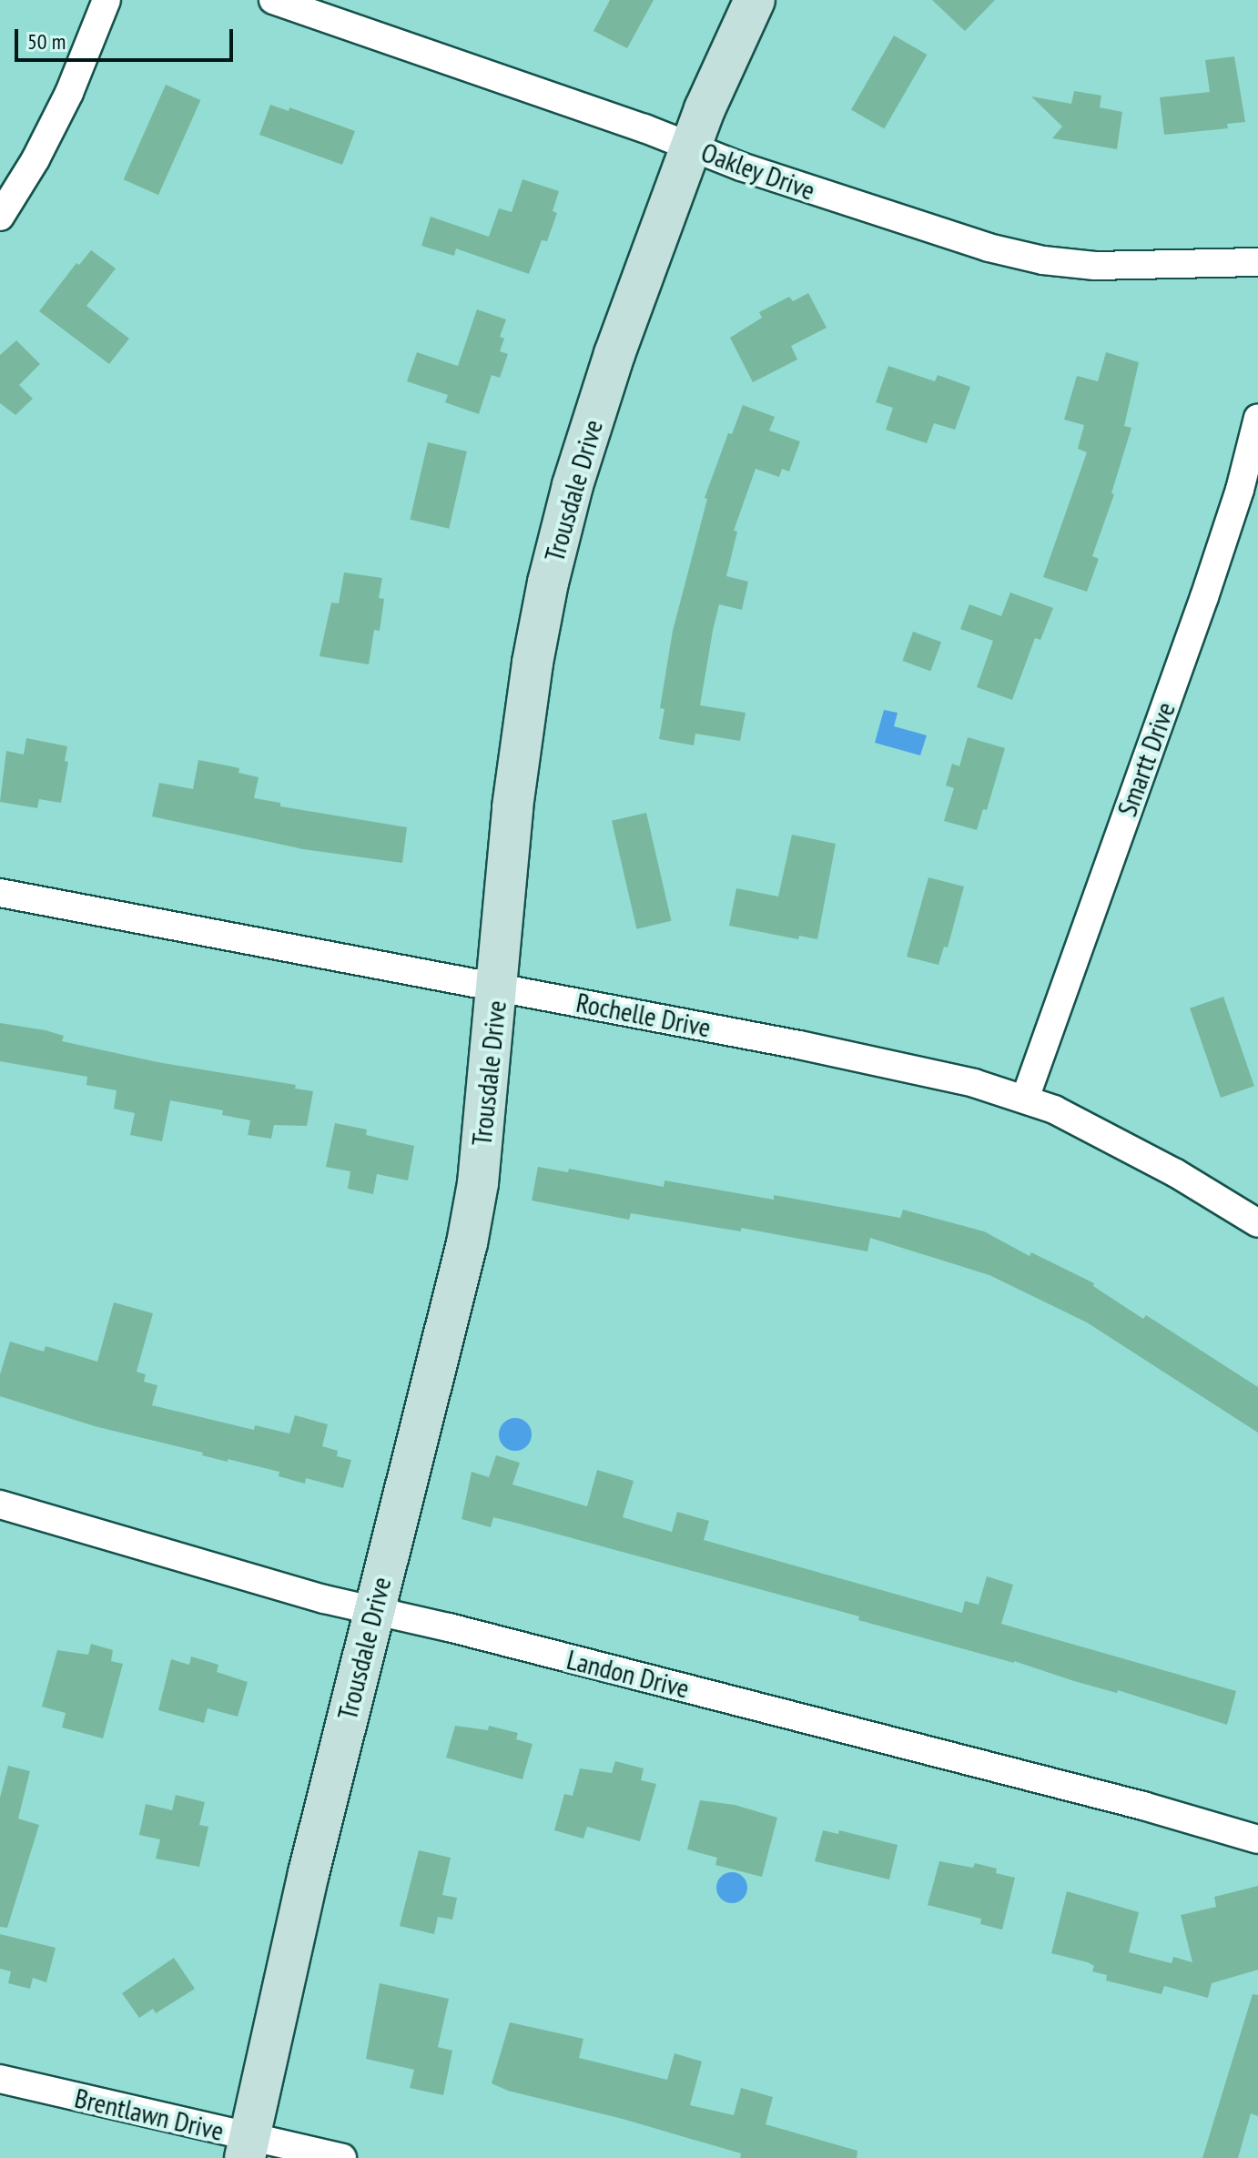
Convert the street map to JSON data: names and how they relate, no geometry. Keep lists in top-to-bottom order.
{
  "streets": {
    "street": [
      "Oakley Drive",
      "Trousdale Drive",
      "Smartt Drive",
      "Rochelle Drive",
      "Landon Drive",
      "Brentlawn Drive"
    ]
  },
  "crossings": [
    ["Oakley Drive", "Trousdale Drive"],
    ["Trousdale Drive", "Rochelle Drive"],
    ["Trousdale Drive", "Landon Drive"],
    ["Trousdale Drive", "Brentlawn Drive"],
    ["Smartt Drive", "Rochelle Drive"]
  ],
  "scale_bar": "50 m"
}
